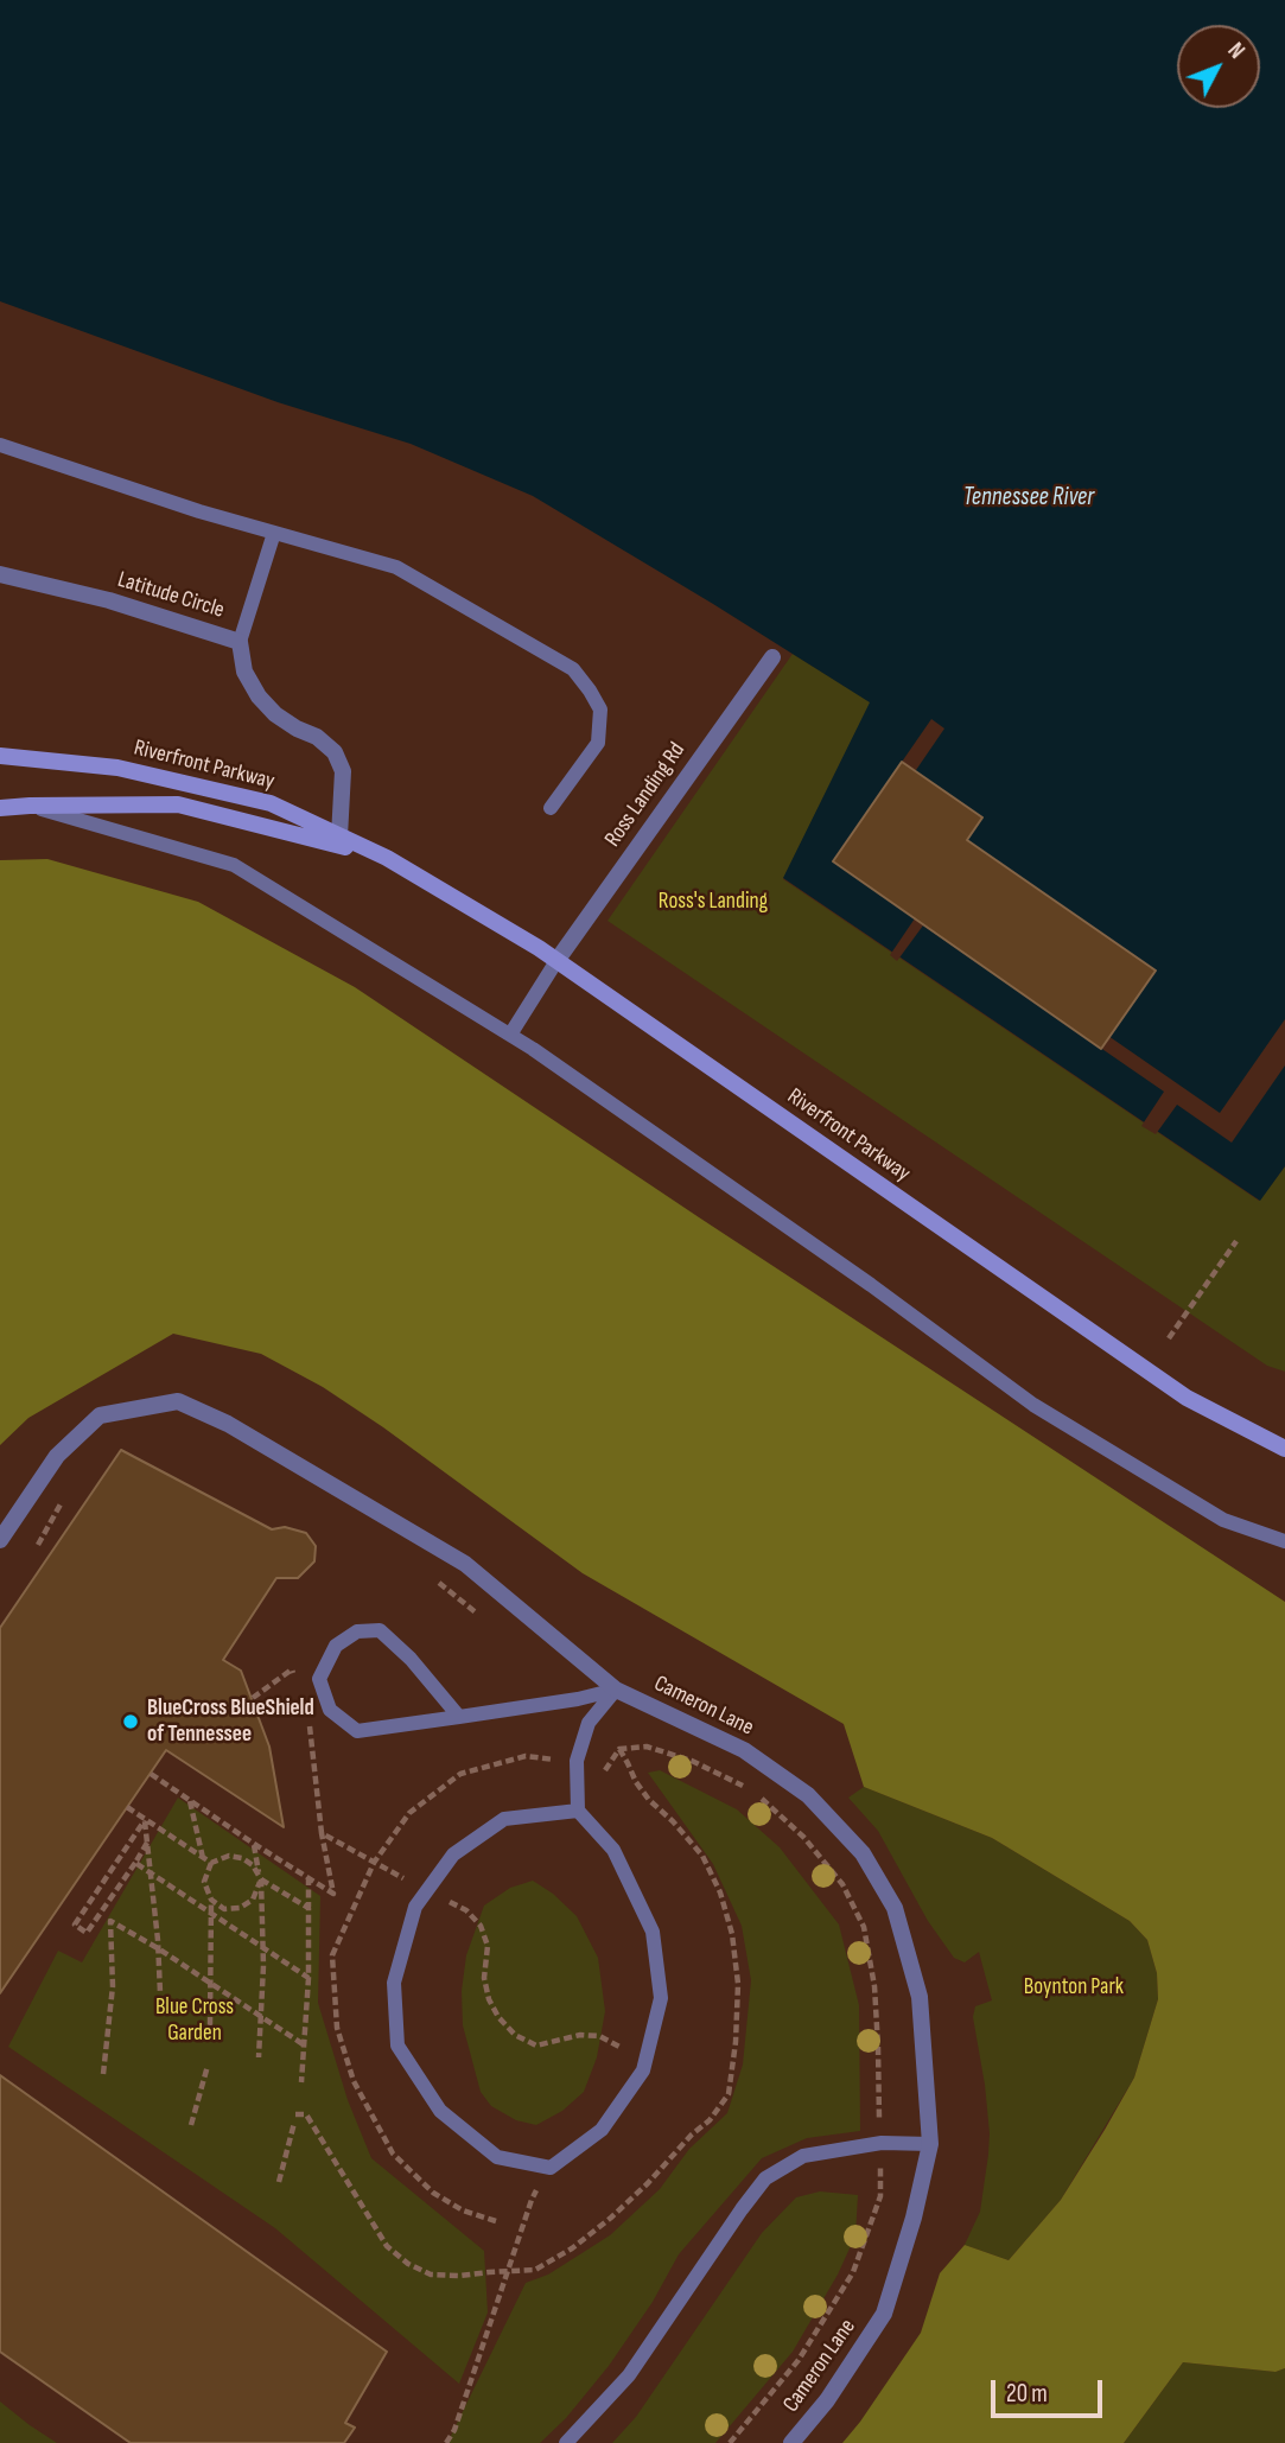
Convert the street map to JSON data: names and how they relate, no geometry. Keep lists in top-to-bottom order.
{
  "streets": {
    "main road": ["Riverfront Parkway"],
    "street": ["Latitude Circle", "Ross Landing Rd", "Cameron Lane"]
  },
  "crossings": [
    ["Latitude Circle", "Riverfront Parkway"],
    ["Riverfront Parkway", "Ross Landing Rd"]
  ],
  "water": ["Tennessee River"],
  "parks": ["Ross's Landing", "Boynton Park", "Blue Cross Garden"],
  "places": ["BlueCross BlueShield of Tennessee"],
  "scale_bar": "20 m",
  "north": "top right"
}
